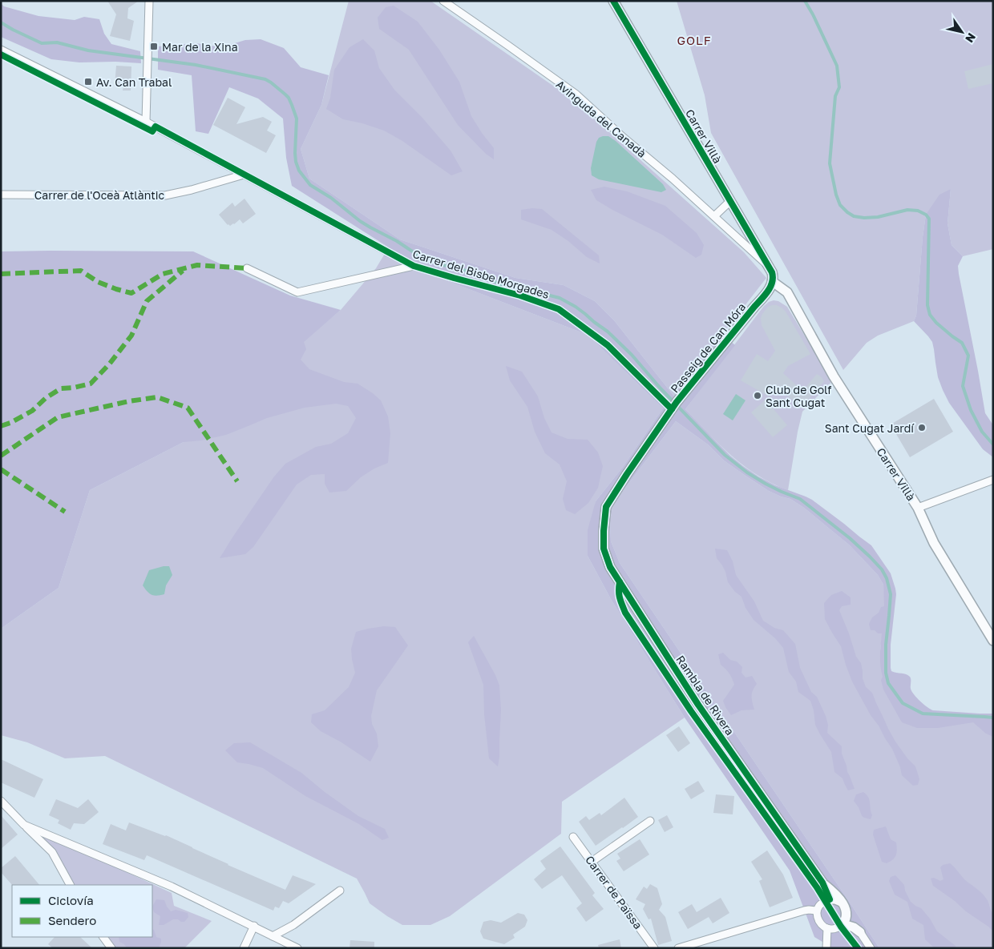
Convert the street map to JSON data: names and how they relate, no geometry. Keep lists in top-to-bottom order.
{
  "streets": {
    "street": [
      "Avinguda del Canadà",
      "Carrer Villà",
      "Carrer de l'Oceà Atlàntic",
      "Carrer del Bisbe Morgades",
      "Passeig de Can Móra",
      "Rambla de Rivera",
      "Carrer de Païssa"
    ]
  },
  "crossings": [
    ["Avinguda del Canadà", "Carrer Villà"],
    ["Carrer Villà", "Passeig de Can Móra"],
    ["Carrer de l'Oceà Atlàntic", "Carrer del Bisbe Morgades"],
    ["Carrer del Bisbe Morgades", "Passeig de Can Móra"],
    ["Passeig de Can Móra", "Rambla de Rivera"]
  ],
  "districts": ["GOLF"],
  "places": {
    "transit": ["Mar de la Xina", "Av. Can Trabal"],
    "other": ["Club de Golf Sant Cugat", "Sant Cugat Jardí"]
  },
  "legend": ["Ciclovía", "Sendero"],
  "north": "bottom right"
}
